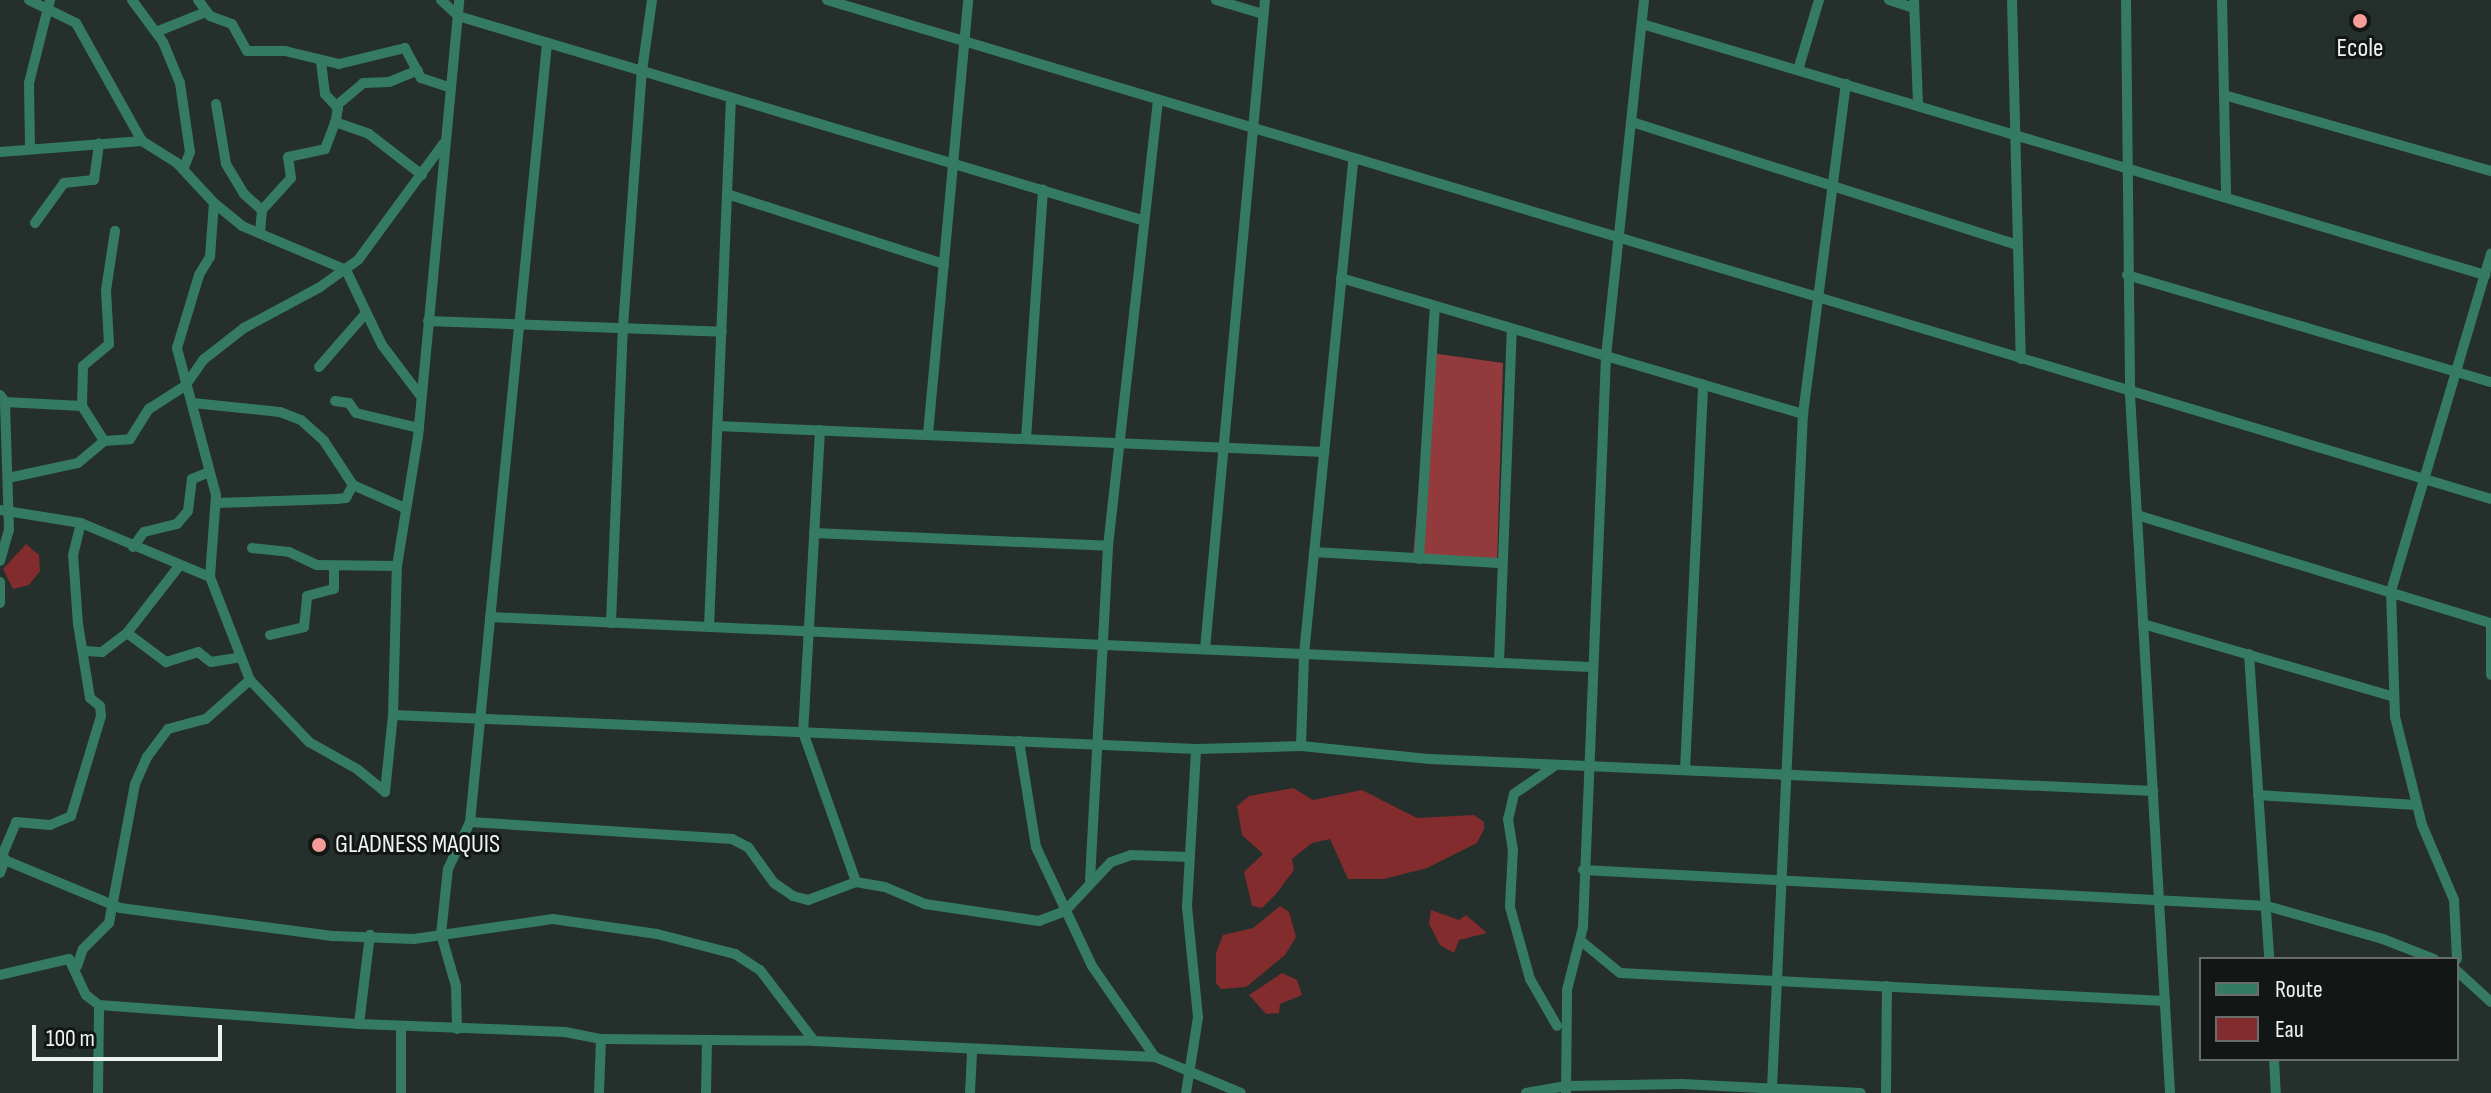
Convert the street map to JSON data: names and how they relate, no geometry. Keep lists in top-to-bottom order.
{
  "places": ["Ecole", "GLADNESS MAQUIS"],
  "legend": ["Route", "Eau"],
  "scale_bar": "100 m"
}
